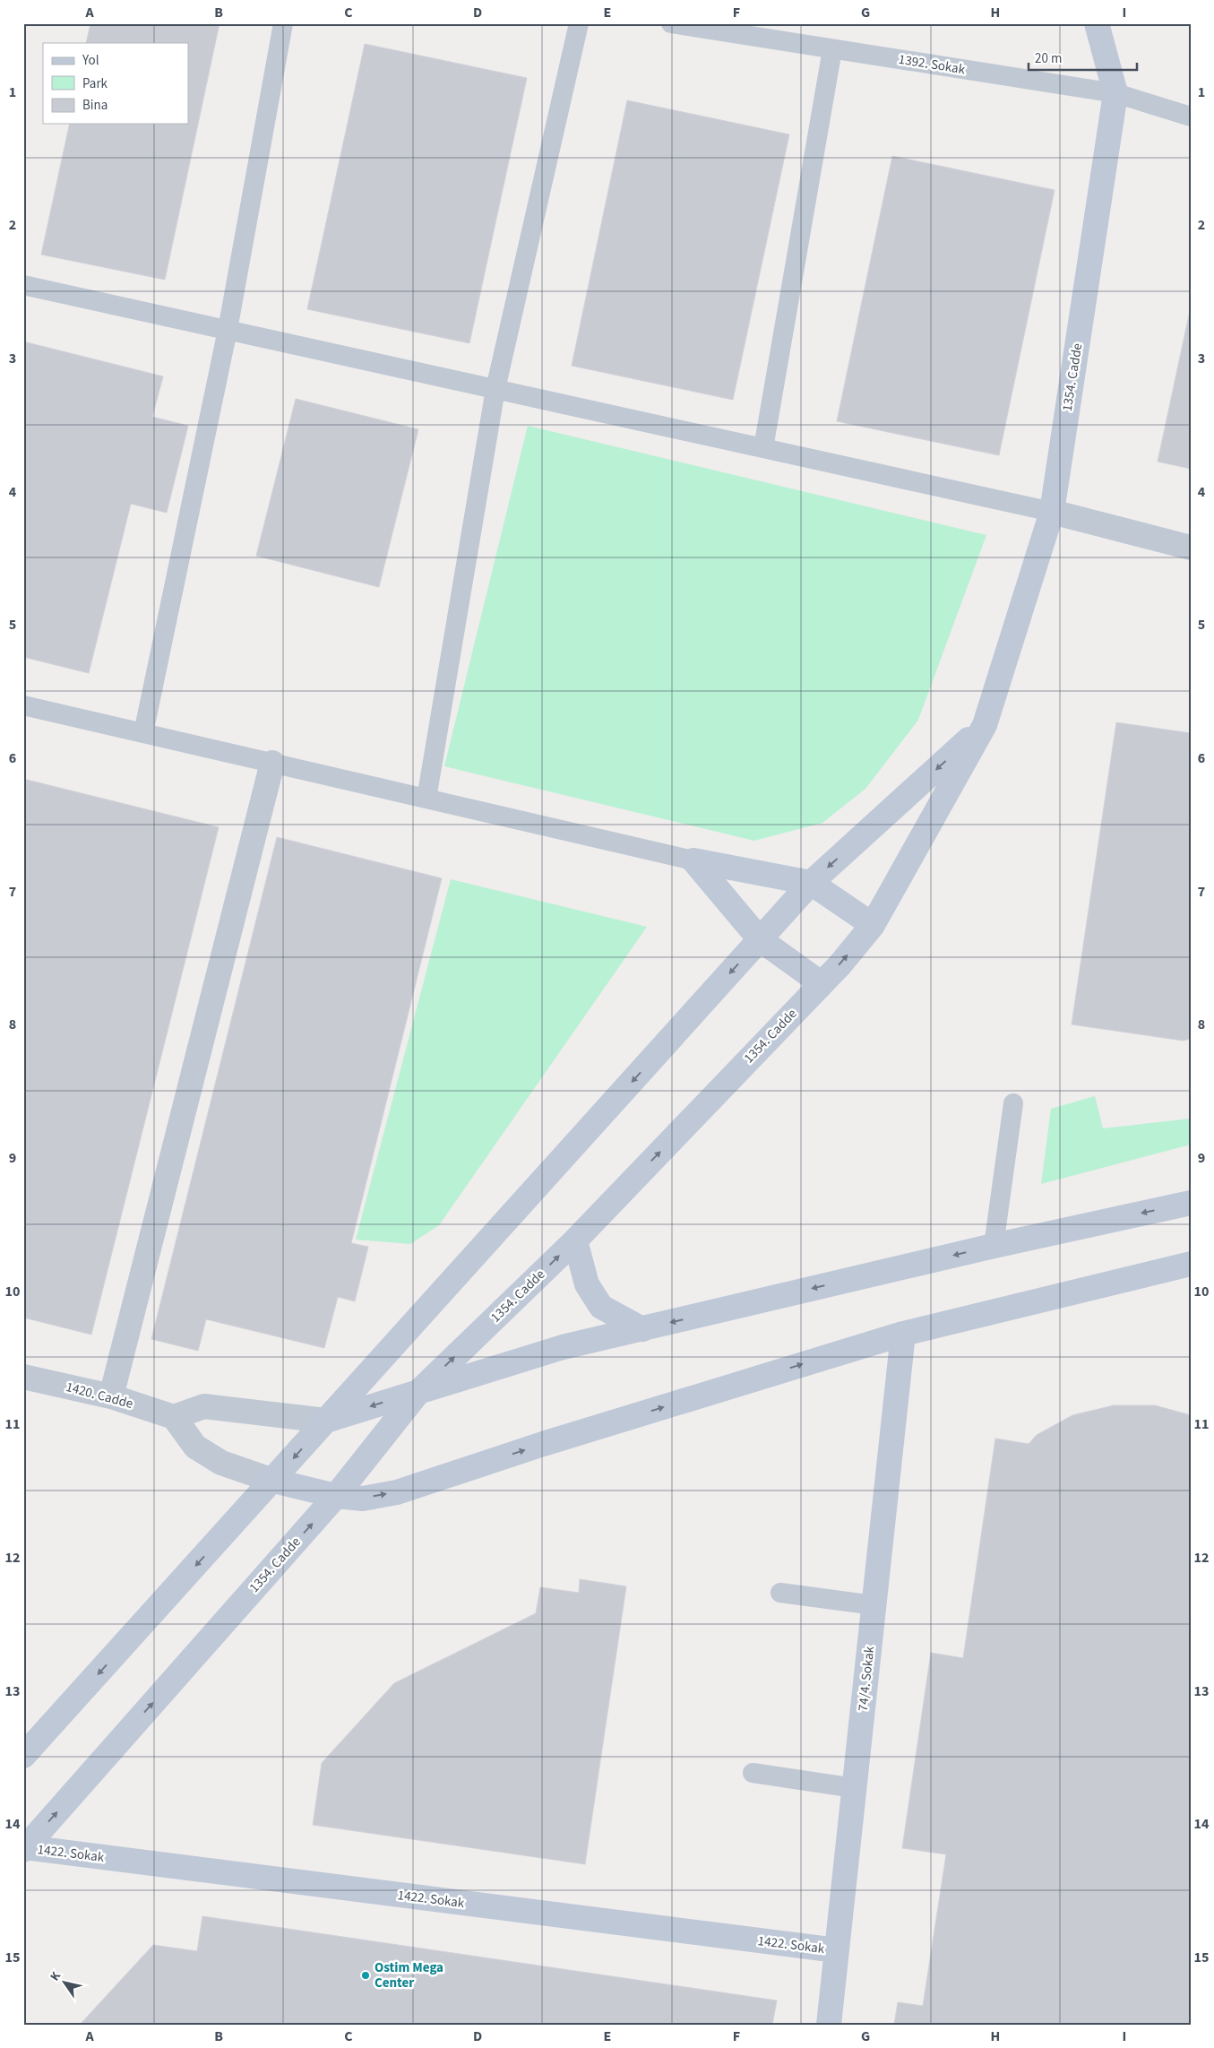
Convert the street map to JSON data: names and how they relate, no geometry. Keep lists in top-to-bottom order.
{
  "streets": {
    "main road": ["1354. Cadde", "74/4. Sokak", "1422. Sokak"],
    "street": ["1420. Cadde"],
    "lane": ["1392. Sokak"]
  },
  "crossings": [
    ["1392. Sokak", "1354. Cadde"],
    ["1354. Cadde", "1422. Sokak"],
    ["74/4. Sokak", "1422. Sokak"]
  ],
  "places": ["Ostim Mega Center"],
  "legend": ["Yol", "Park", "Bina"],
  "scale_bar": "20 m",
  "north": "top left",
  "grid": {
    "columns": [
      "A",
      "B",
      "C",
      "D",
      "E",
      "F",
      "G",
      "H",
      "I"
    ],
    "rows": [
      "1",
      "2",
      "3",
      "4",
      "5",
      "6",
      "7",
      "8",
      "9",
      "10",
      "11",
      "12",
      "13",
      "14",
      "15"
    ]
  }
}
